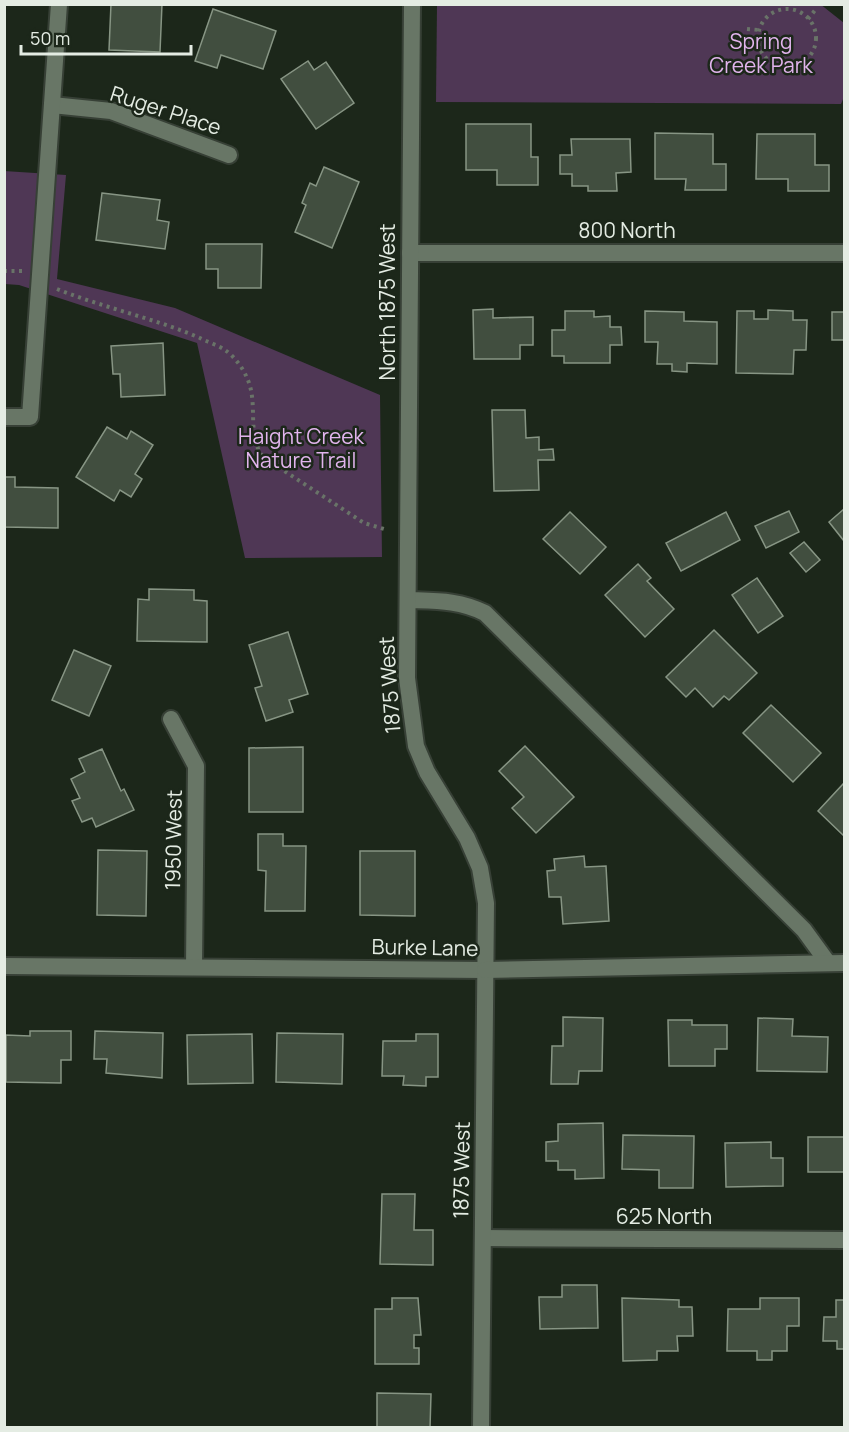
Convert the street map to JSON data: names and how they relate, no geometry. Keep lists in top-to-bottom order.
{
  "streets": {
    "street": [
      "Ruger Place",
      "800 North",
      "North 1875 West",
      "1875 West",
      "1950 West",
      "Burke Lane",
      "625 North"
    ]
  },
  "crossings": [
    ["800 North", "North 1875 West"],
    ["North 1875 West", "1875 West"],
    ["1875 West", "Burke Lane"],
    ["1875 West", "625 North"],
    ["1950 West", "Burke Lane"]
  ],
  "parks": ["Spring Creek Park", "Haight Creek Nature Trail"],
  "scale_bar": "50 m"
}
